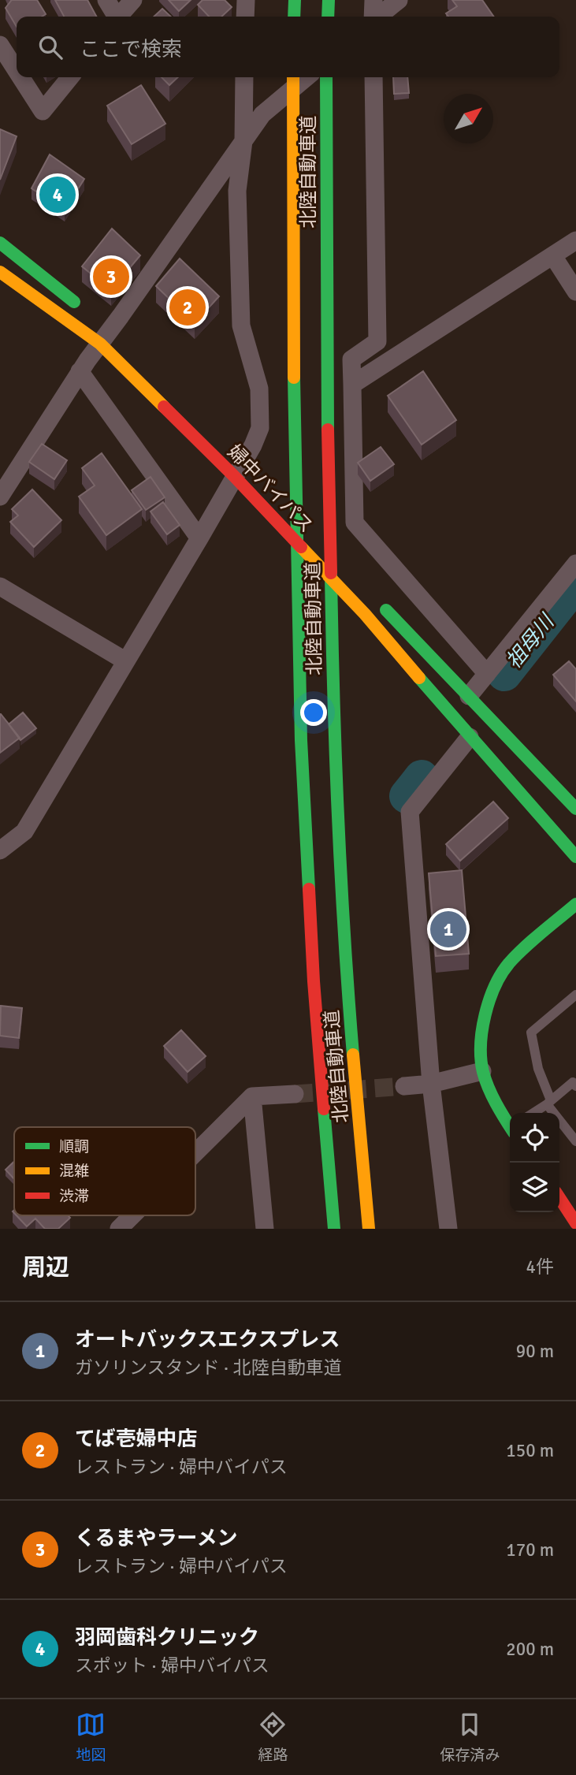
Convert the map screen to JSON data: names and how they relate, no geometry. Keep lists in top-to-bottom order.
{
  "streets": {
    "highway": ["北陸自動車道", "婦中バイパス"]
  },
  "water": ["祖母川"],
  "legend": ["順調", "混雑", "渋滞"],
  "north": "top right",
  "page": {
    "search": "ここで検索",
    "pins": [
      "4",
      "3",
      "2",
      "1"
    ],
    "heading": ["周辺", "4件"],
    "list": [
      {
        "mark": "1",
        "name": "オートバックスエクスプレス",
        "note": "ガソリンスタンド · 北陸自動車道",
        "value": "90 m"
      },
      {
        "mark": "2",
        "name": "てば壱婦中店",
        "note": "レストラン · 婦中バイパス",
        "value": "150 m"
      },
      {
        "mark": "3",
        "name": "くるまやラーメン",
        "note": "レストラン · 婦中バイパス",
        "value": "170 m"
      },
      {
        "mark": "4",
        "name": "羽岡歯科クリニック",
        "note": "スポット · 婦中バイパス",
        "value": "200 m"
      }
    ],
    "nav": ["地図", "経路", "保存済み"]
  }
}
